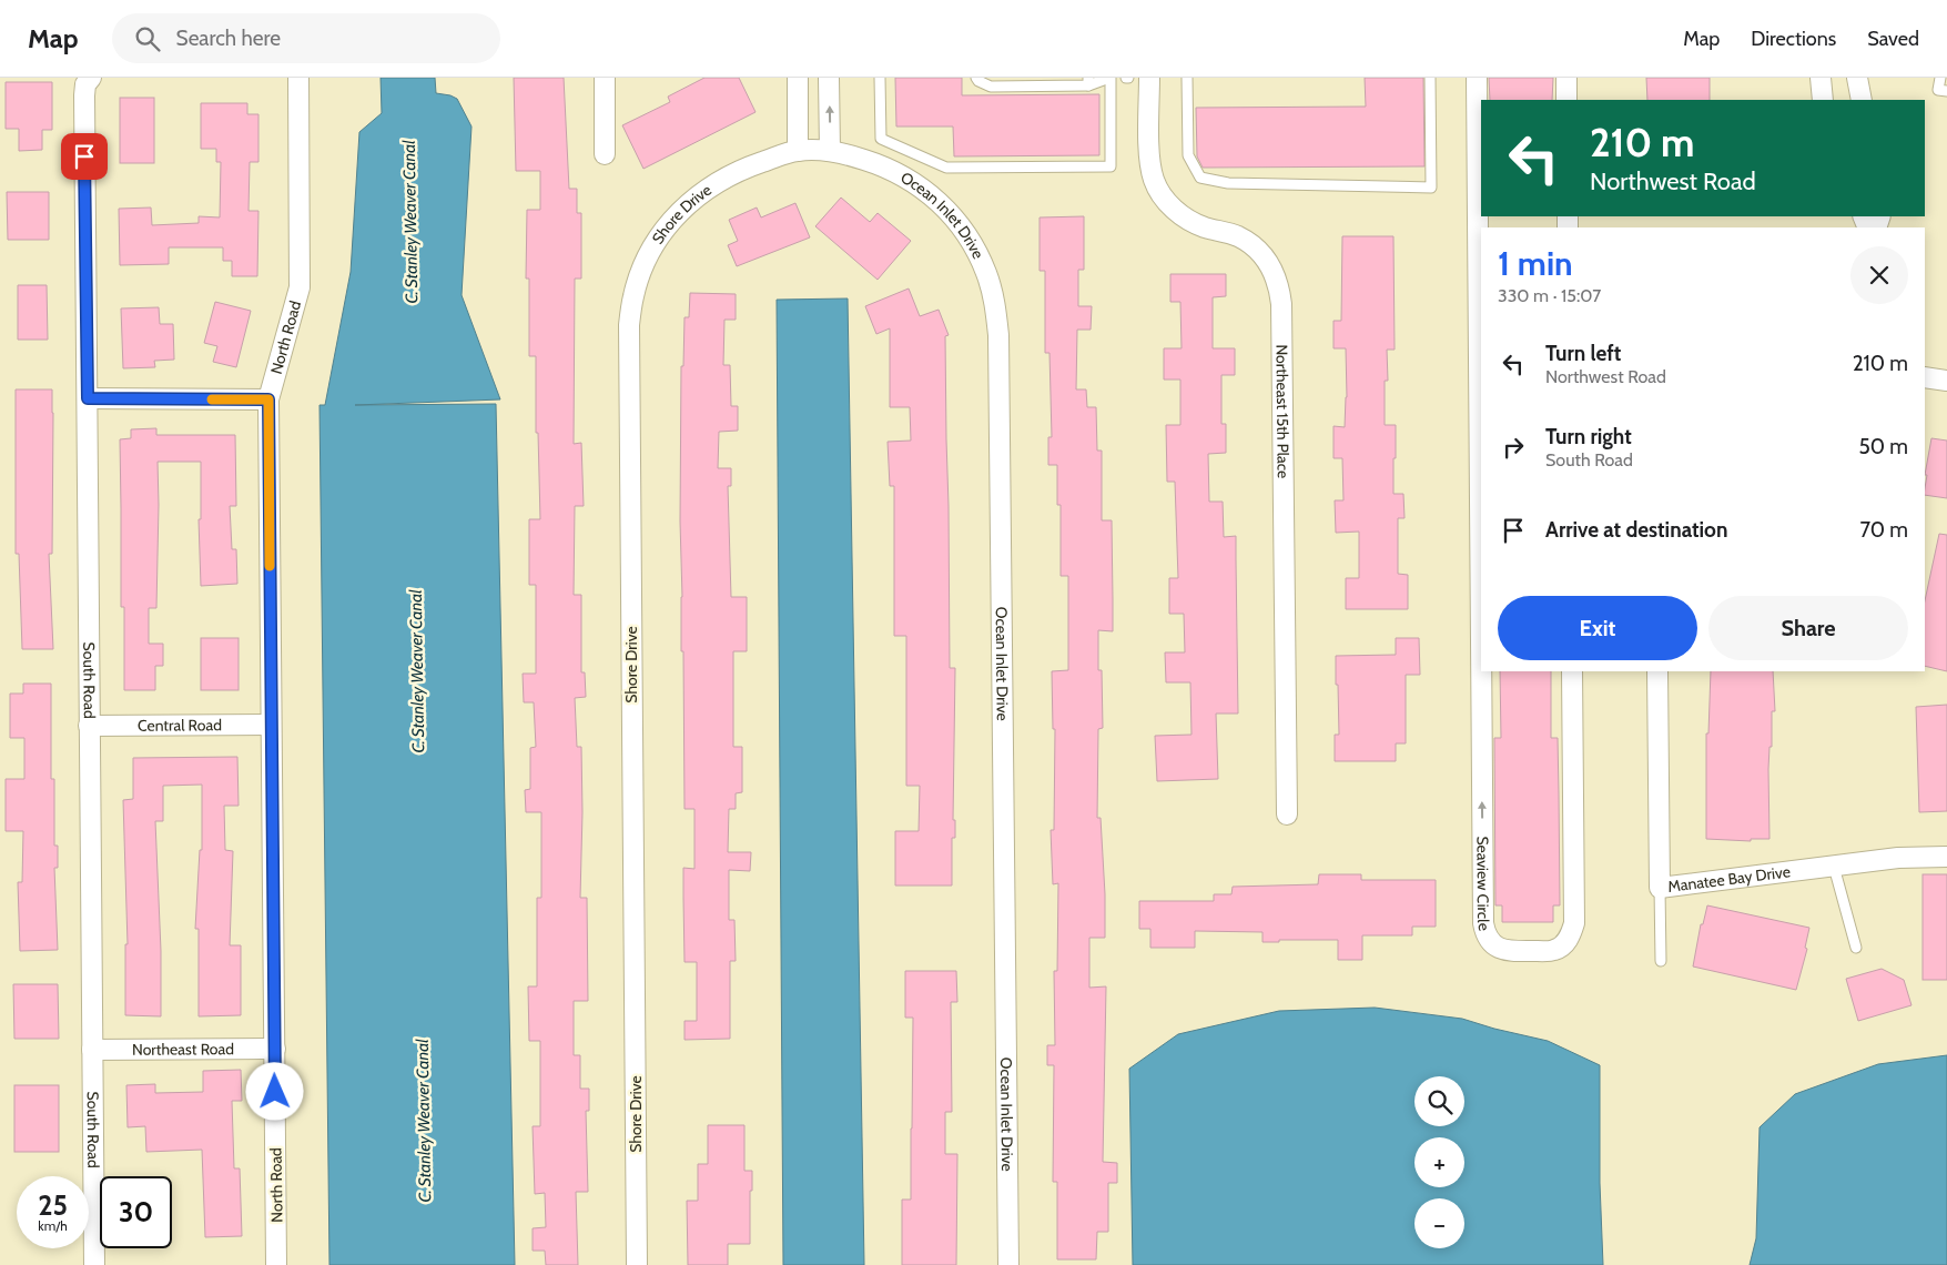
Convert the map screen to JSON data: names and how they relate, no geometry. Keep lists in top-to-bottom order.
{
  "streets": {
    "street": [
      "Shore Drive",
      "Ocean Inlet Drive",
      "North Road",
      "Northeast 15th Place",
      "South Road",
      "Central Road",
      "Manatee Bay Drive",
      "Seaview Circle",
      "Northeast Road"
    ]
  },
  "crossings": [
    ["Shore Drive", "Ocean Inlet Drive"],
    ["North Road", "Central Road"],
    ["North Road", "Northeast Road"],
    ["South Road", "Central Road"],
    ["South Road", "Northeast Road"]
  ],
  "water": ["C. Stanley Weaver Canal"],
  "page": {
    "header": "Map",
    "search": "Search here",
    "nav": ["Map", "Directions", "Saved"],
    "turn": ["210 m", "Northwest Road"],
    "heading": ["1 min", "330 m · 15:07"],
    "list": [
      {
        "name": "Turn left",
        "note": "Northwest Road",
        "value": "210 m"
      },
      {
        "name": "Turn right",
        "note": "South Road",
        "value": "50 m"
      },
      {
        "name": "Arrive at destination",
        "value": "70 m"
      }
    ],
    "buttons": ["Exit", "Share"],
    "map_buttons": ["+", "−"],
    "speed": "25 km/h",
    "limit": "30"
  }
}
